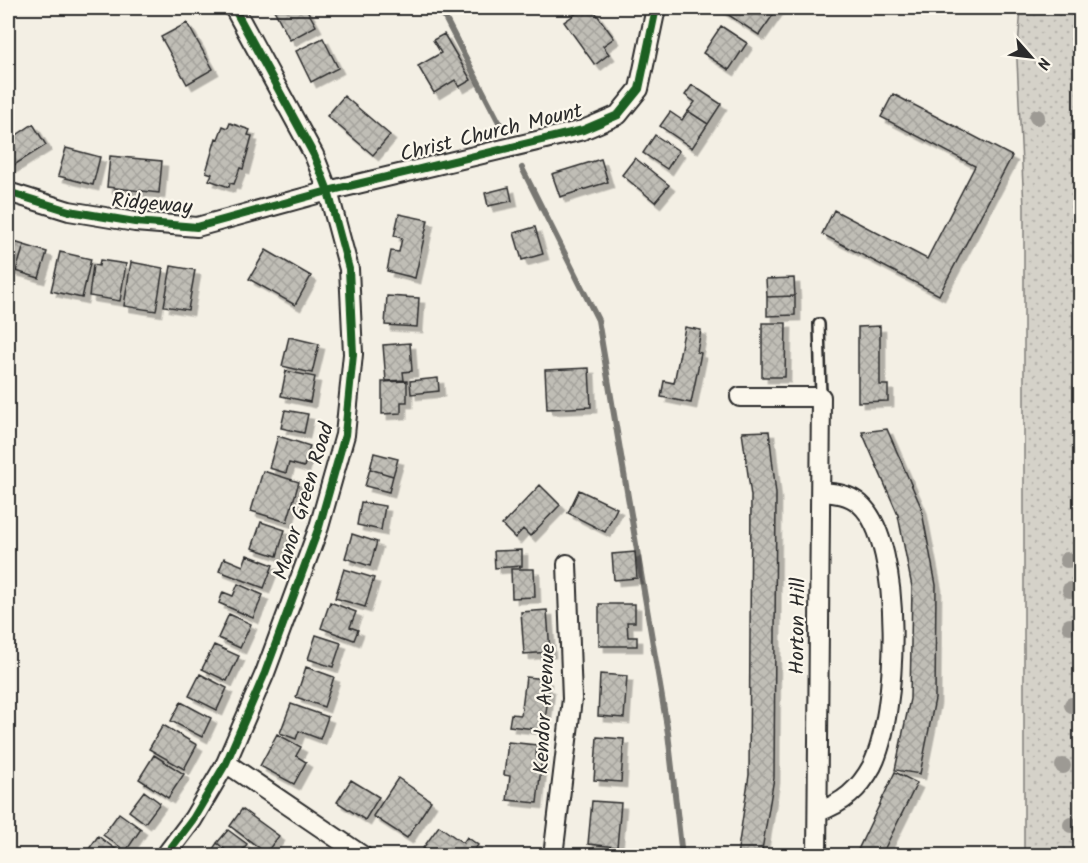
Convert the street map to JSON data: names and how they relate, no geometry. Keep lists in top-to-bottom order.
{
  "streets": {
    "street": [
      "Christ Church Mount",
      "Ridgeway",
      "Manor Green Road",
      "Horton Hill",
      "Kendor Avenue"
    ]
  },
  "crossings": [
    ["Christ Church Mount", "Ridgeway"],
    ["Christ Church Mount", "Manor Green Road"],
    ["Ridgeway", "Manor Green Road"]
  ],
  "north": "bottom right"
}
